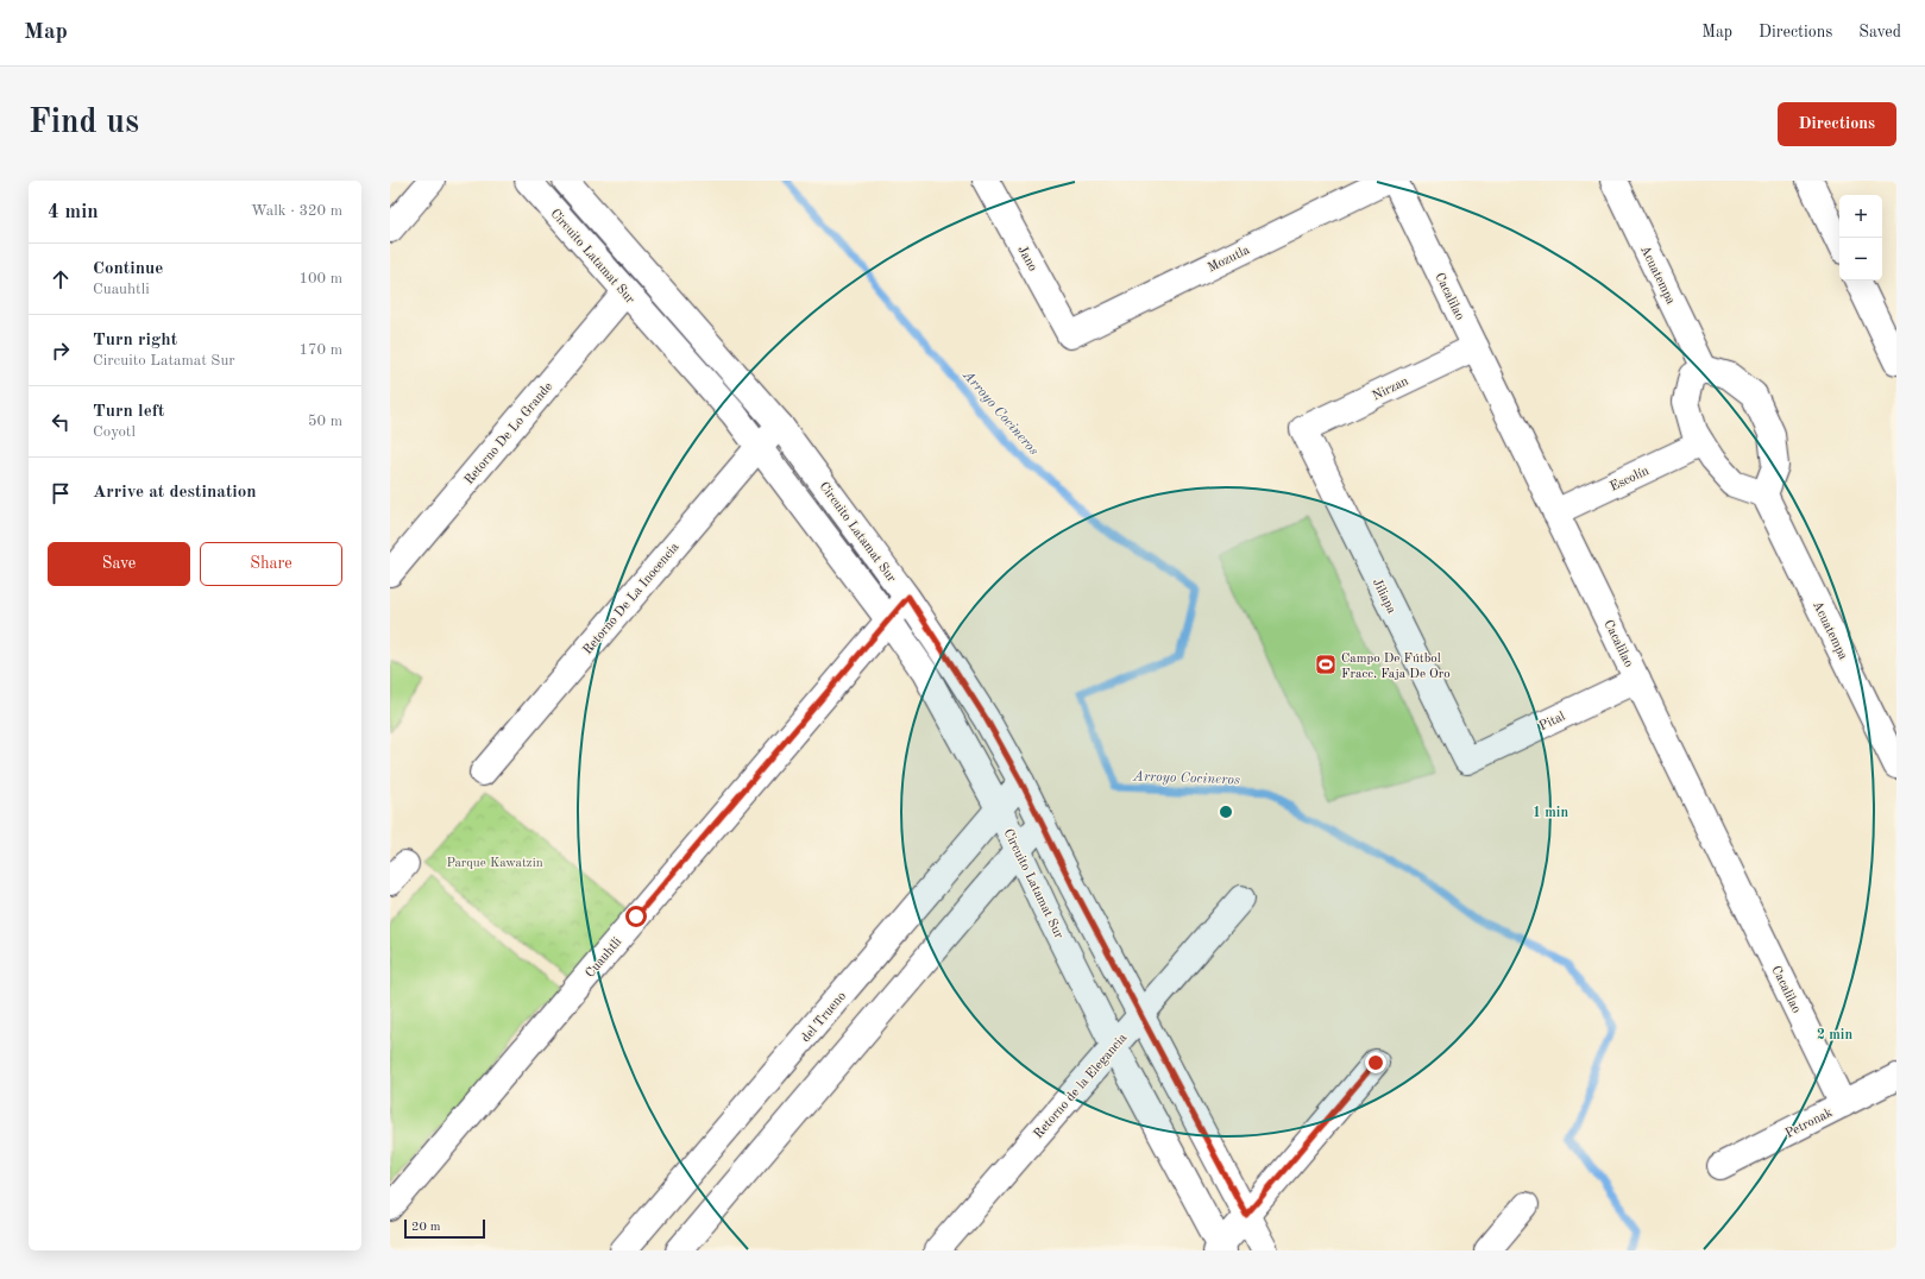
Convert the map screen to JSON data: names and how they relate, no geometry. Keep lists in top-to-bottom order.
{
  "streets": {
    "street": [
      "Circuito Latamat Sur",
      "Jano",
      "Mozutla",
      "Acuatempa",
      "Cacalilao",
      "Nirzan",
      "Retorno De Lo Grande",
      "Escolín",
      "Jiliapa",
      "Retorno De La Inocencia",
      "Pital",
      "Cuauhtli",
      "del Trueno",
      "Retorno de la Elegancia",
      "Petronak"
    ]
  },
  "crossings": [
    ["Circuito Latamat Sur", "Retorno De Lo Grande"],
    ["Circuito Latamat Sur", "Retorno De La Inocencia"],
    ["Circuito Latamat Sur", "Cuauhtli"],
    ["Circuito Latamat Sur", "del Trueno"],
    ["Circuito Latamat Sur", "Retorno de la Elegancia"],
    ["Jano", "Mozutla"],
    ["Cacalilao", "Nirzan"],
    ["Cacalilao", "Escolín"],
    ["Cacalilao", "Pital"],
    ["Cacalilao", "Petronak"],
    ["Nirzan", "Jiliapa"],
    ["Jiliapa", "Pital"]
  ],
  "water": ["Arroyo Cocineros"],
  "parks": ["Parque Kawatzin"],
  "places": {
    "sports": ["Campo De Fútbol Fracc. Faja De Oro"]
  },
  "scale_bar": "20 m",
  "page": {
    "header": "Map",
    "nav": ["Map", "Directions", "Saved"],
    "buttons": [
      "Directions",
      ["Save", "Share"]
    ],
    "title": "Find us",
    "heading": ["4 min", "Walk · 320 m"],
    "map_buttons": ["+", "−"],
    "list": [
      ["Continue", "Cuauhtli", "100 m"],
      ["Turn right", "Circuito Latamat Sur", "170 m"],
      ["Turn left", "Coyotl", "50 m"],
      "Arrive at destination"
    ],
    "scale": "20 m"
  },
  "rings": ["1 min", "2 min"]
}
